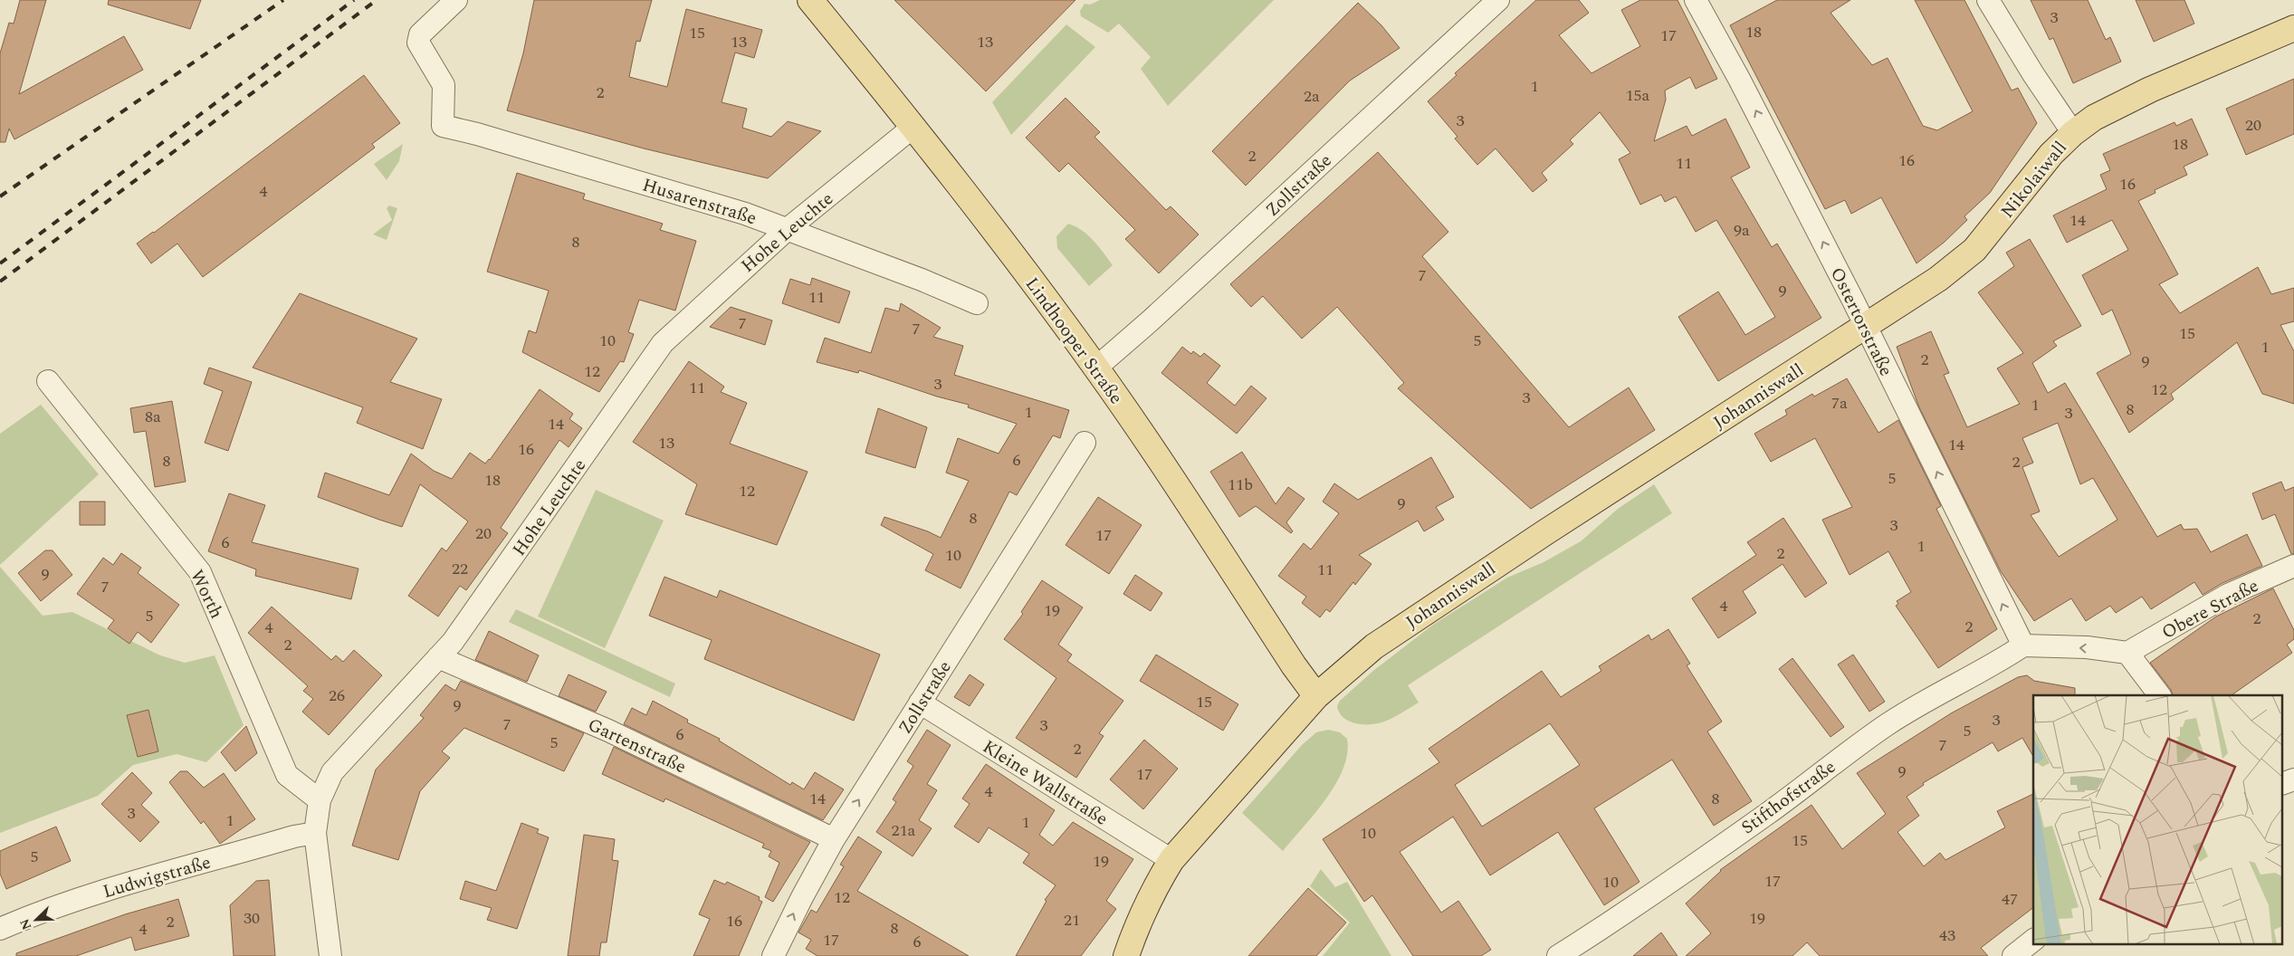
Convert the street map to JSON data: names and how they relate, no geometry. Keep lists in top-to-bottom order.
{
  "streets": {
    "main road": ["Nikolaiwall", "Lindhooper Straße", "Johanniswall"],
    "street": [
      "Zollstraße",
      "Husarenstraße",
      "Hohe Leuchte",
      "Ostertorstraße",
      "Worth",
      "Obere Straße",
      "Gartenstraße",
      "Kleine Wallstraße",
      "Stifthofstraße",
      "Ludwigstraße"
    ]
  },
  "crossings": [
    ["Nikolaiwall", "Ostertorstraße"],
    ["Nikolaiwall", "Johanniswall"],
    ["Zollstraße", "Lindhooper Straße"],
    ["Zollstraße", "Gartenstraße"],
    ["Zollstraße", "Kleine Wallstraße"],
    ["Husarenstraße", "Hohe Leuchte"],
    ["Hohe Leuchte", "Lindhooper Straße"],
    ["Hohe Leuchte", "Worth"],
    ["Hohe Leuchte", "Gartenstraße"],
    ["Hohe Leuchte", "Ludwigstraße"],
    ["Ostertorstraße", "Johanniswall"],
    ["Ostertorstraße", "Stifthofstraße"],
    ["Lindhooper Straße", "Johanniswall"],
    ["Johanniswall", "Kleine Wallstraße"]
  ],
  "one_way": ["Ostertorstraße"],
  "house_numbers": [
    "3",
    "18",
    "15",
    "17",
    "13",
    "13",
    "1",
    "2",
    "15a",
    "2a",
    "3",
    "20",
    "18",
    "2",
    "16",
    "11",
    "16",
    "4",
    "14",
    "9a",
    "8",
    "7",
    "9",
    "11",
    "7",
    "7",
    "15",
    "10",
    "5",
    "1",
    "2",
    "9",
    "12",
    "3",
    "11",
    "12",
    "3",
    "7a",
    "1",
    "8",
    "1",
    "3",
    "8a",
    "14",
    "13",
    "14",
    "16",
    "6",
    "8",
    "2",
    "5",
    "18",
    "11b",
    "12",
    "9",
    "8",
    "3",
    "20",
    "17",
    "6",
    "1",
    "2",
    "10",
    "22",
    "11",
    "9",
    "7",
    "4",
    "19",
    "5",
    "2",
    "2",
    "4",
    "2",
    "26",
    "15",
    "9",
    "3",
    "7",
    "3",
    "5",
    "6",
    "5",
    "7",
    "2",
    "9",
    "17",
    "4",
    "14",
    "8",
    "3",
    "1",
    "1",
    "21a",
    "10",
    "15",
    "5",
    "19",
    "17",
    "10",
    "12",
    "47",
    "30",
    "19",
    "21",
    "16",
    "2",
    "8",
    "4",
    "43",
    "17",
    "6"
  ],
  "north": "bottom left"
}
